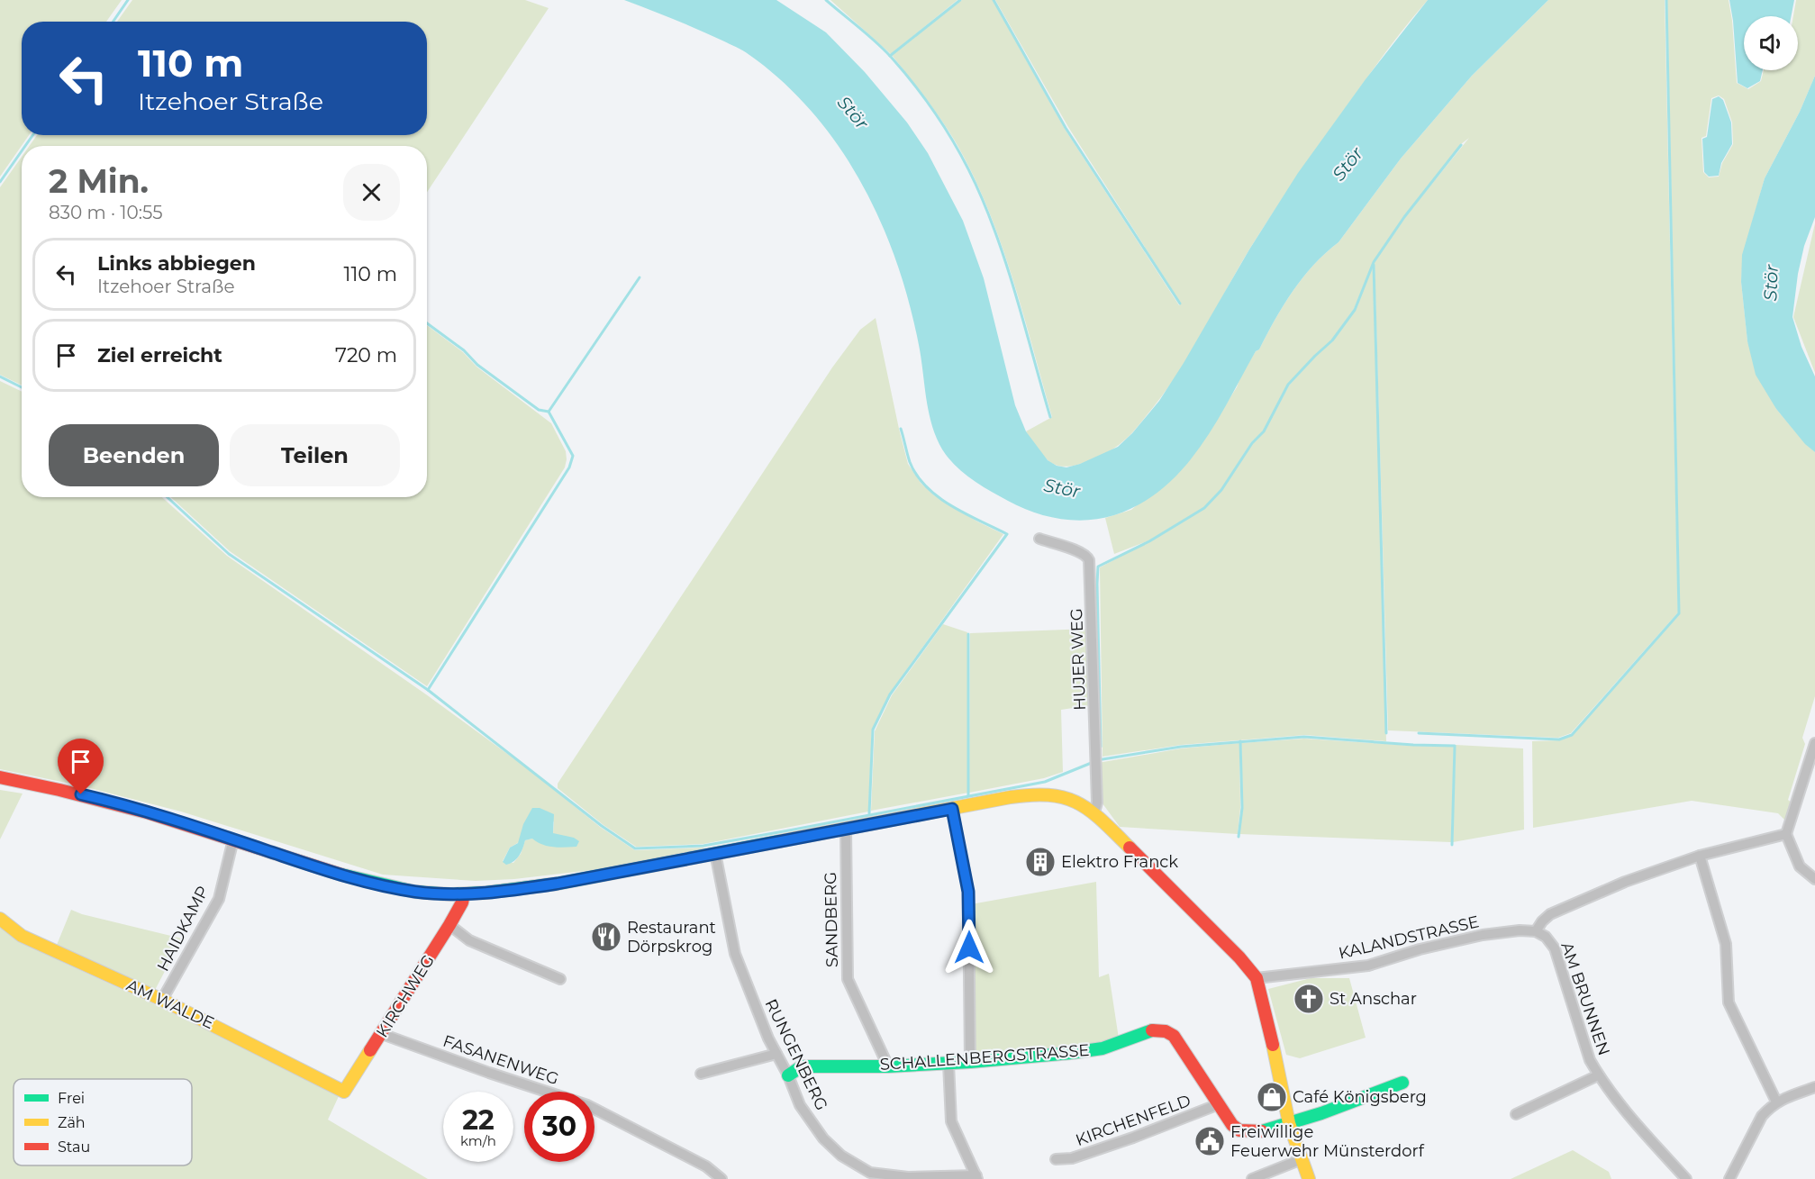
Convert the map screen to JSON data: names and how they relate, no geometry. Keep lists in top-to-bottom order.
{
  "streets": {
    "street": [
      "HUJER WEG",
      "SANDBERG",
      "HAIDKAMP",
      "KALANDSTRASSE",
      "KIRCHWEG",
      "AM BRUNNEN",
      "AM WALDE",
      "RUNGENBERG",
      "SCHALLENBERGSTRASSE",
      "FASANENWEG",
      "KIRCHENFELD"
    ]
  },
  "crossings": [
    ["SANDBERG", "SCHALLENBERGSTRASSE"],
    ["HAIDKAMP", "AM WALDE"],
    ["KALANDSTRASSE", "AM BRUNNEN"],
    ["KIRCHWEG", "AM WALDE"],
    ["KIRCHWEG", "FASANENWEG"],
    ["RUNGENBERG", "SCHALLENBERGSTRASSE"],
    ["SCHALLENBERGSTRASSE", "KIRCHENFELD"]
  ],
  "water": ["Stör"],
  "places": {
    "building": ["Elektro Franck"],
    "restaurant": ["Restaurant Dörpskrog"],
    "church": ["St Anschar"],
    "shop": ["Café Königsberg"],
    "public building": ["Freiwillige Feuerwehr Münsterdorf"]
  },
  "legend": ["Frei", "Zäh", "Stau"],
  "page": {
    "turn": ["110 m", "Itzehoer Straße"],
    "heading": ["2 Min.", "830 m · 10:55"],
    "list": [
      {
        "name": "Links abbiegen",
        "note": "Itzehoer Straße",
        "value": "110 m"
      },
      {
        "name": "Ziel erreicht",
        "value": "720 m"
      }
    ],
    "buttons": ["Beenden", "Teilen"],
    "speed": "22 km/h",
    "limit": "30"
  }
}
